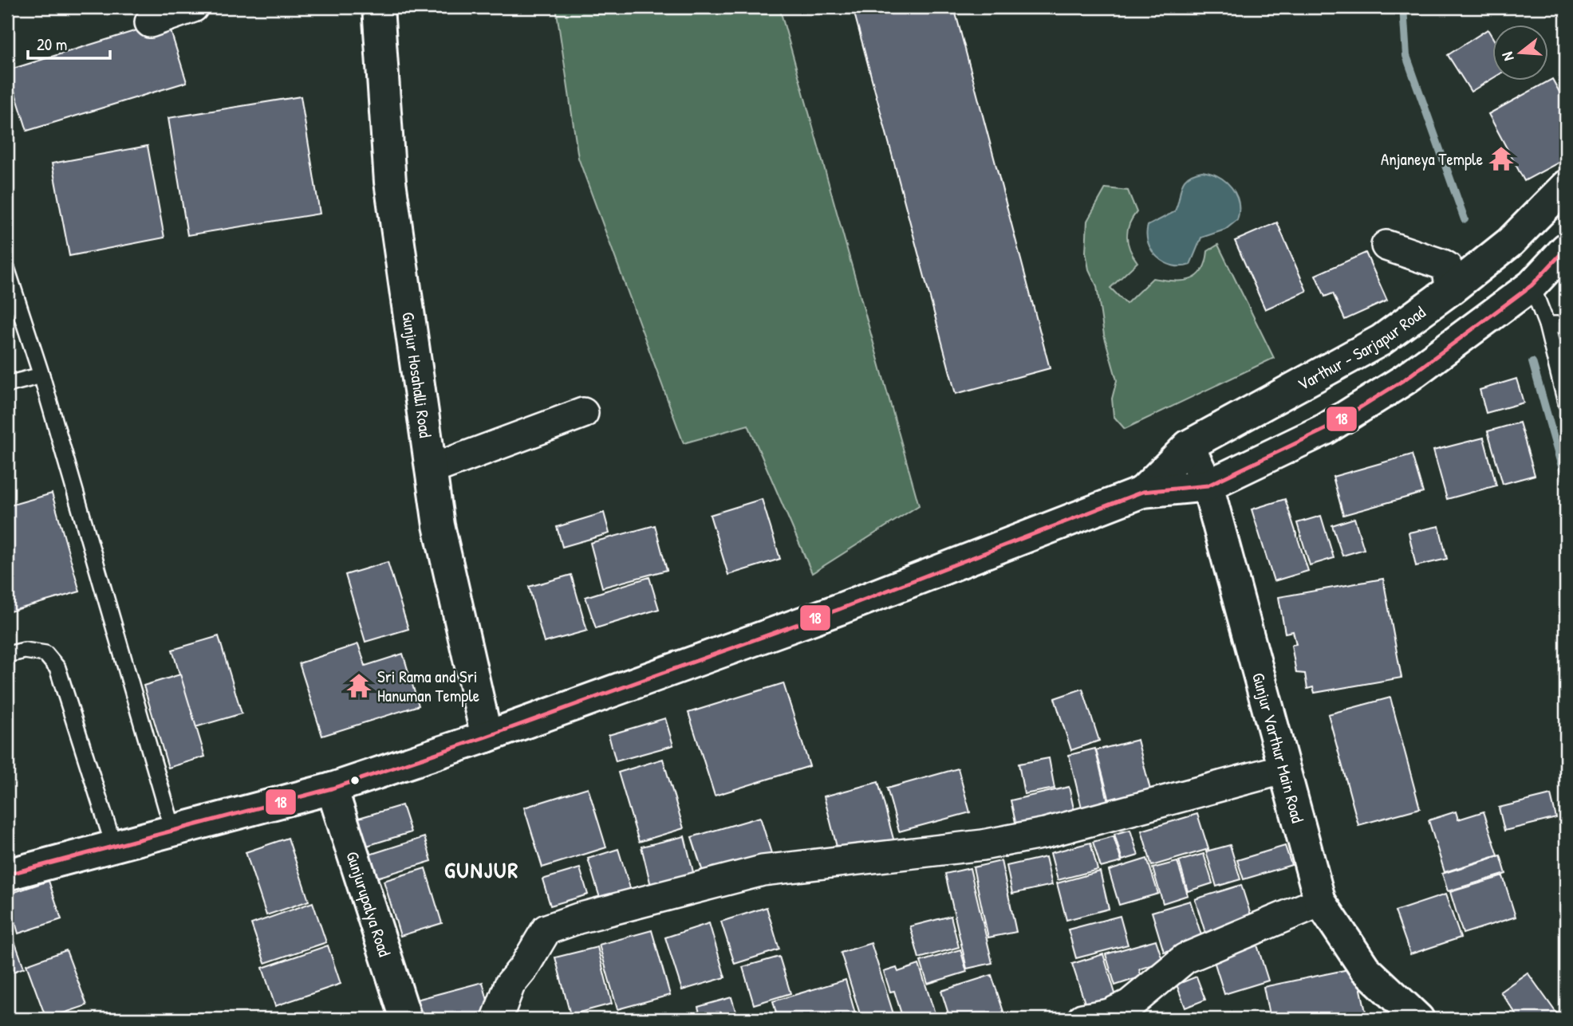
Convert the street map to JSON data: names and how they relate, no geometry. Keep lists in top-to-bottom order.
{
  "streets": {
    "main road": [
      "Varthur - Sarjapur Road",
      "Gunjur Hosahalli Road",
      "Gunjur Varthur Main Road",
      "Gunjurupalya Road"
    ]
  },
  "crossings": [
    ["Varthur - Sarjapur Road", "Gunjur Hosahalli Road"],
    ["Varthur - Sarjapur Road", "Gunjur Varthur Main Road"],
    ["Varthur - Sarjapur Road", "Gunjurupalya Road"]
  ],
  "districts": ["GUNJUR"],
  "places": {
    "temple": ["Anjaneya Temple", "Sri Rama and Sri Hanuman Temple"]
  },
  "lines": ["transit line 18"],
  "scale_bar": "20 m",
  "north": "left"
}
